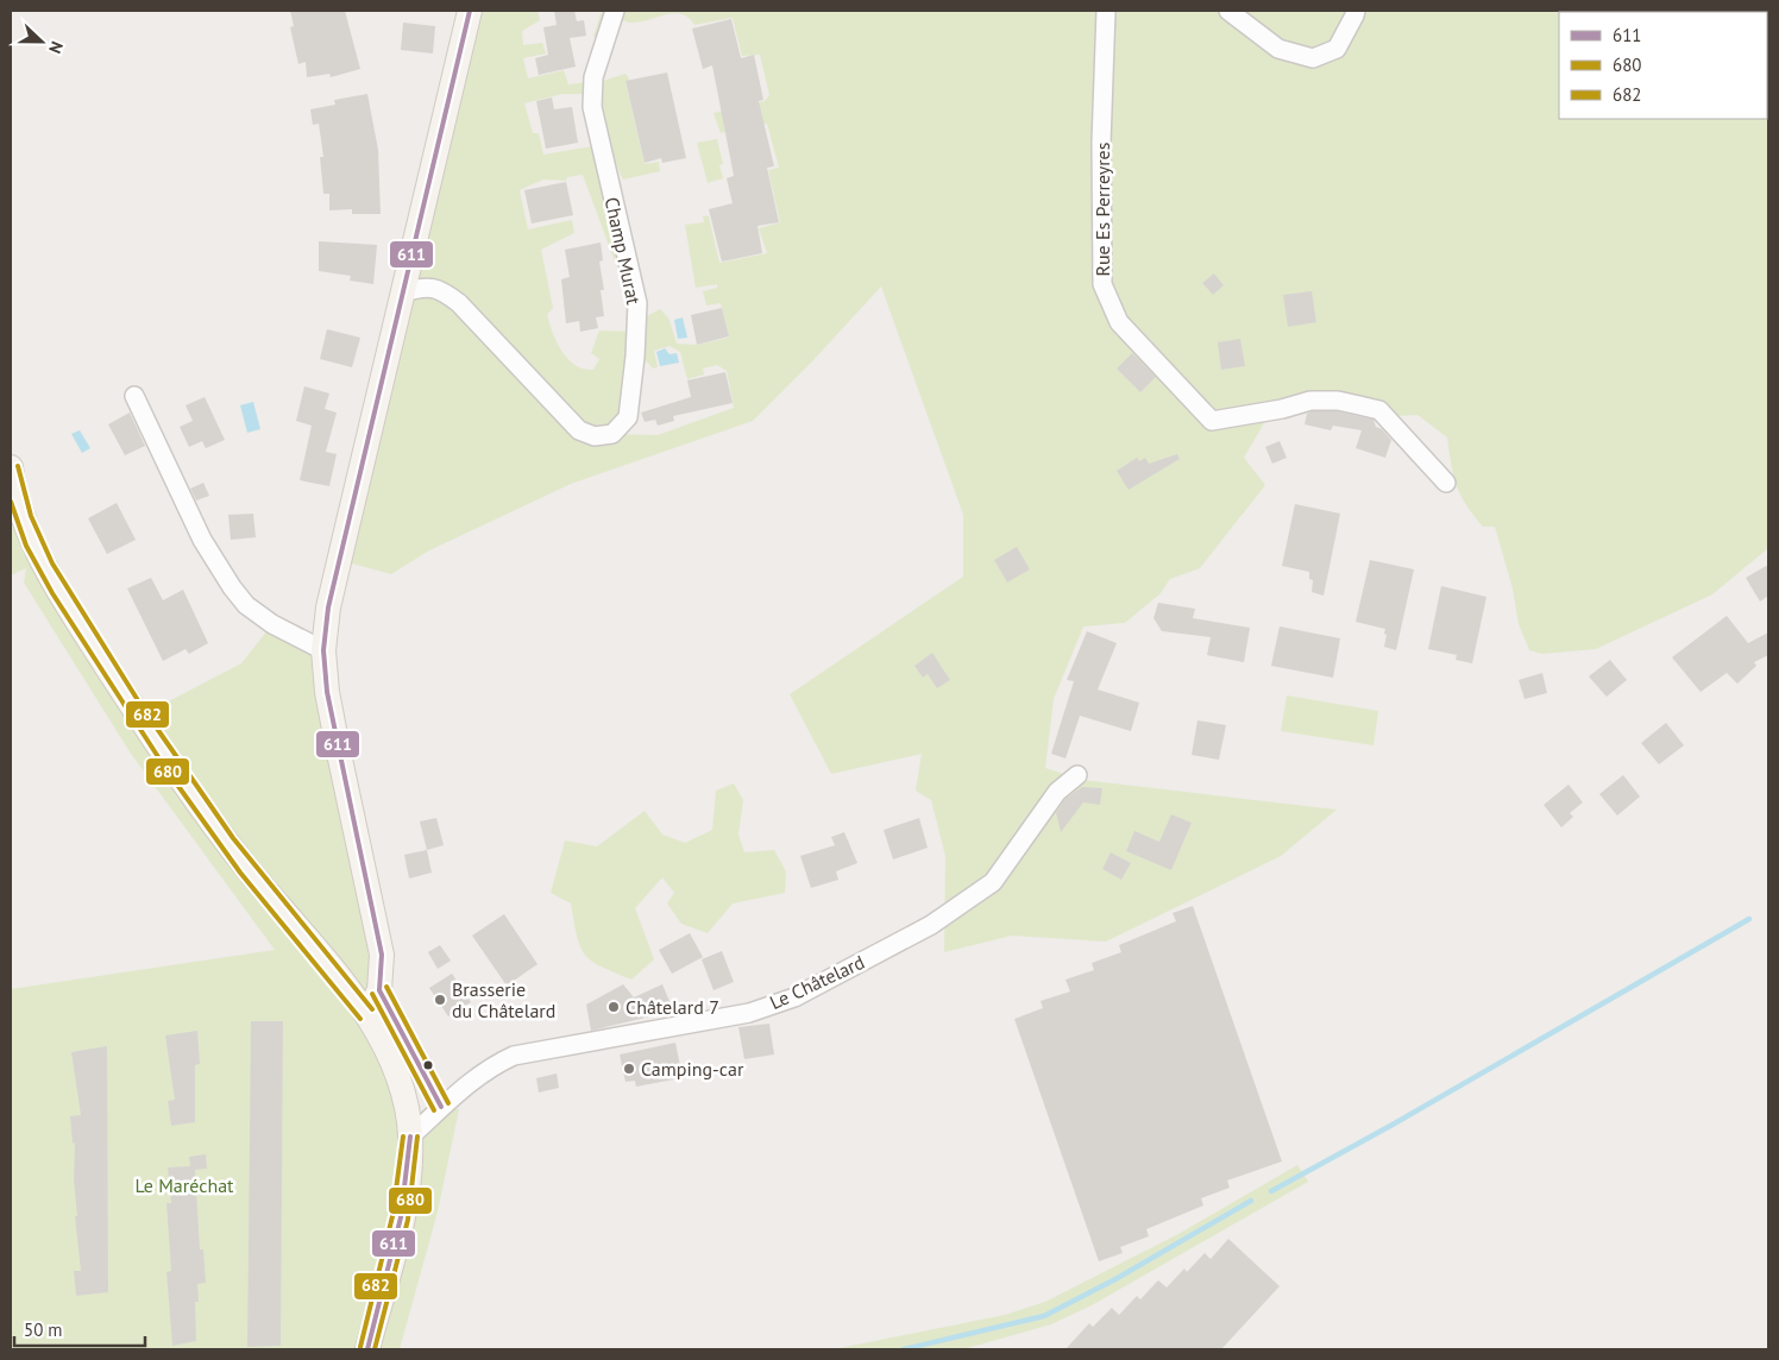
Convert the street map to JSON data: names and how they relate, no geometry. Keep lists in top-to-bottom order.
{
  "streets": {
    "street": ["Rue Es Perreyres", "Champ Murat", "Le Châtelard"]
  },
  "parks": ["Le Maréchat"],
  "places": ["Brasserie du Châtelard", "Châtelard 7", "Camping-car"],
  "lines": ["transit line 611", "transit line 682", "transit line 680"],
  "legend": ["611", "680", "682"],
  "scale_bar": "50 m",
  "north": "right"
}
